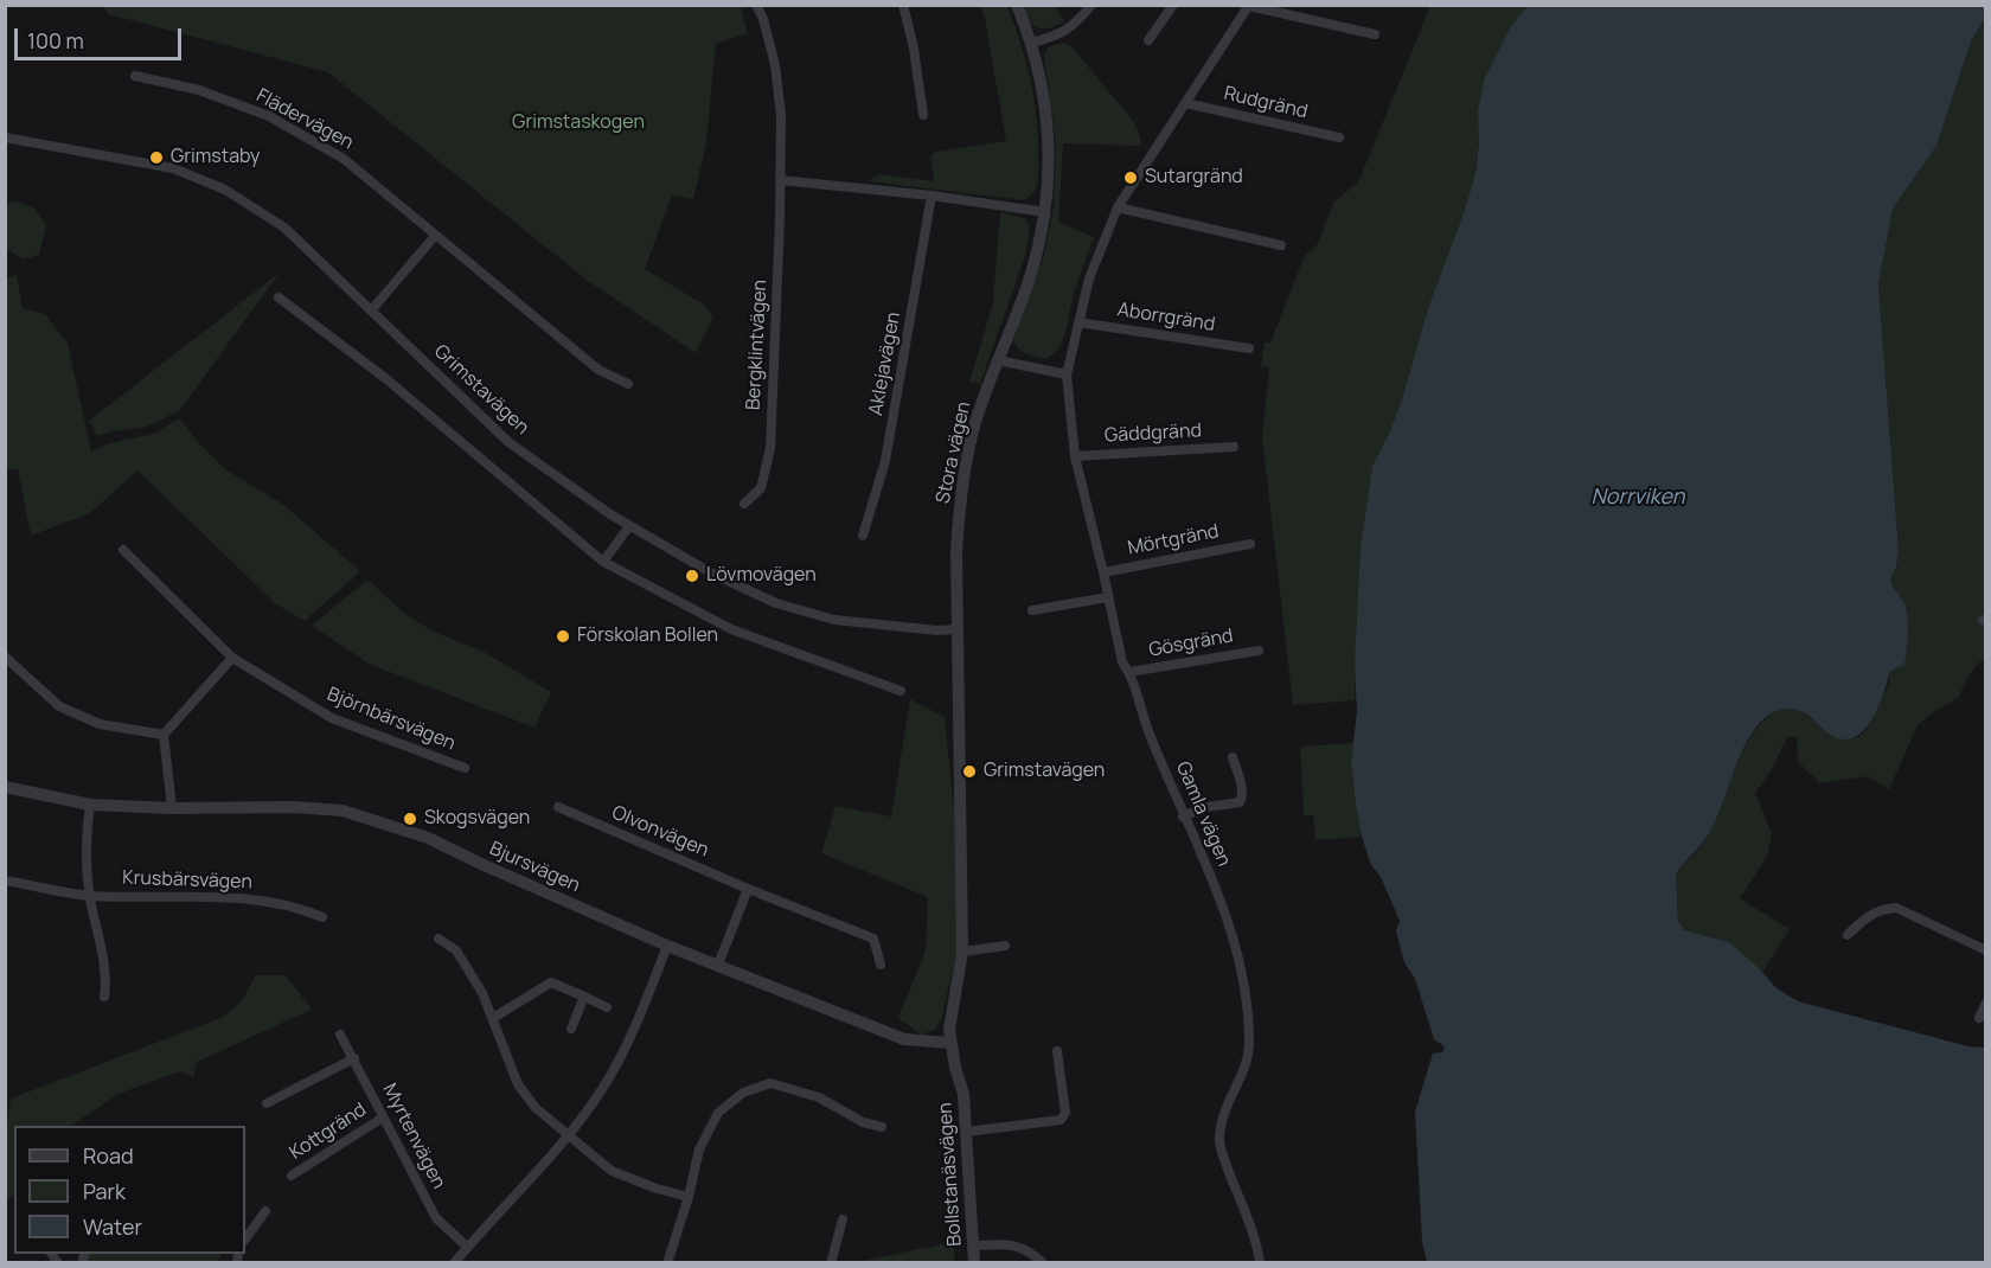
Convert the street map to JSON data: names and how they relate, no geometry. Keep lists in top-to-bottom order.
{
  "streets": {
    "street": [
      "Rudgränd",
      "Flädervägen",
      "Aborrgränd",
      "Bergklintvägen",
      "Aklejavägen",
      "Grimstavägen",
      "Gäddgränd",
      "Stora vägen",
      "Mörtgränd",
      "Gösgränd",
      "Björnbärsvägen",
      "Gamla vägen",
      "Olvonvägen",
      "Bjursvägen",
      "Krusbärsvägen",
      "Kottgränd",
      "Myrtenvägen",
      "Bollstanäsvägen"
    ]
  },
  "crossings": [
    ["Grimstavägen", "Stora vägen"],
    ["Gäddgränd", "Gamla vägen"],
    ["Stora vägen", "Bjursvägen"],
    ["Stora vägen", "Bollstanäsvägen"],
    ["Mörtgränd", "Gamla vägen"],
    ["Gösgränd", "Gamla vägen"],
    ["Bjursvägen", "Bollstanäsvägen"],
    ["Kottgränd", "Myrtenvägen"]
  ],
  "water": ["Norrviken"],
  "parks": ["Grimstaskogen"],
  "places": [
    "Grimstaby",
    "Sutargränd",
    "Lövmovägen",
    "Förskolan Bollen",
    "Grimstavägen",
    "Skogsvägen"
  ],
  "legend": ["Road", "Park", "Water"],
  "scale_bar": "100 m"
}
